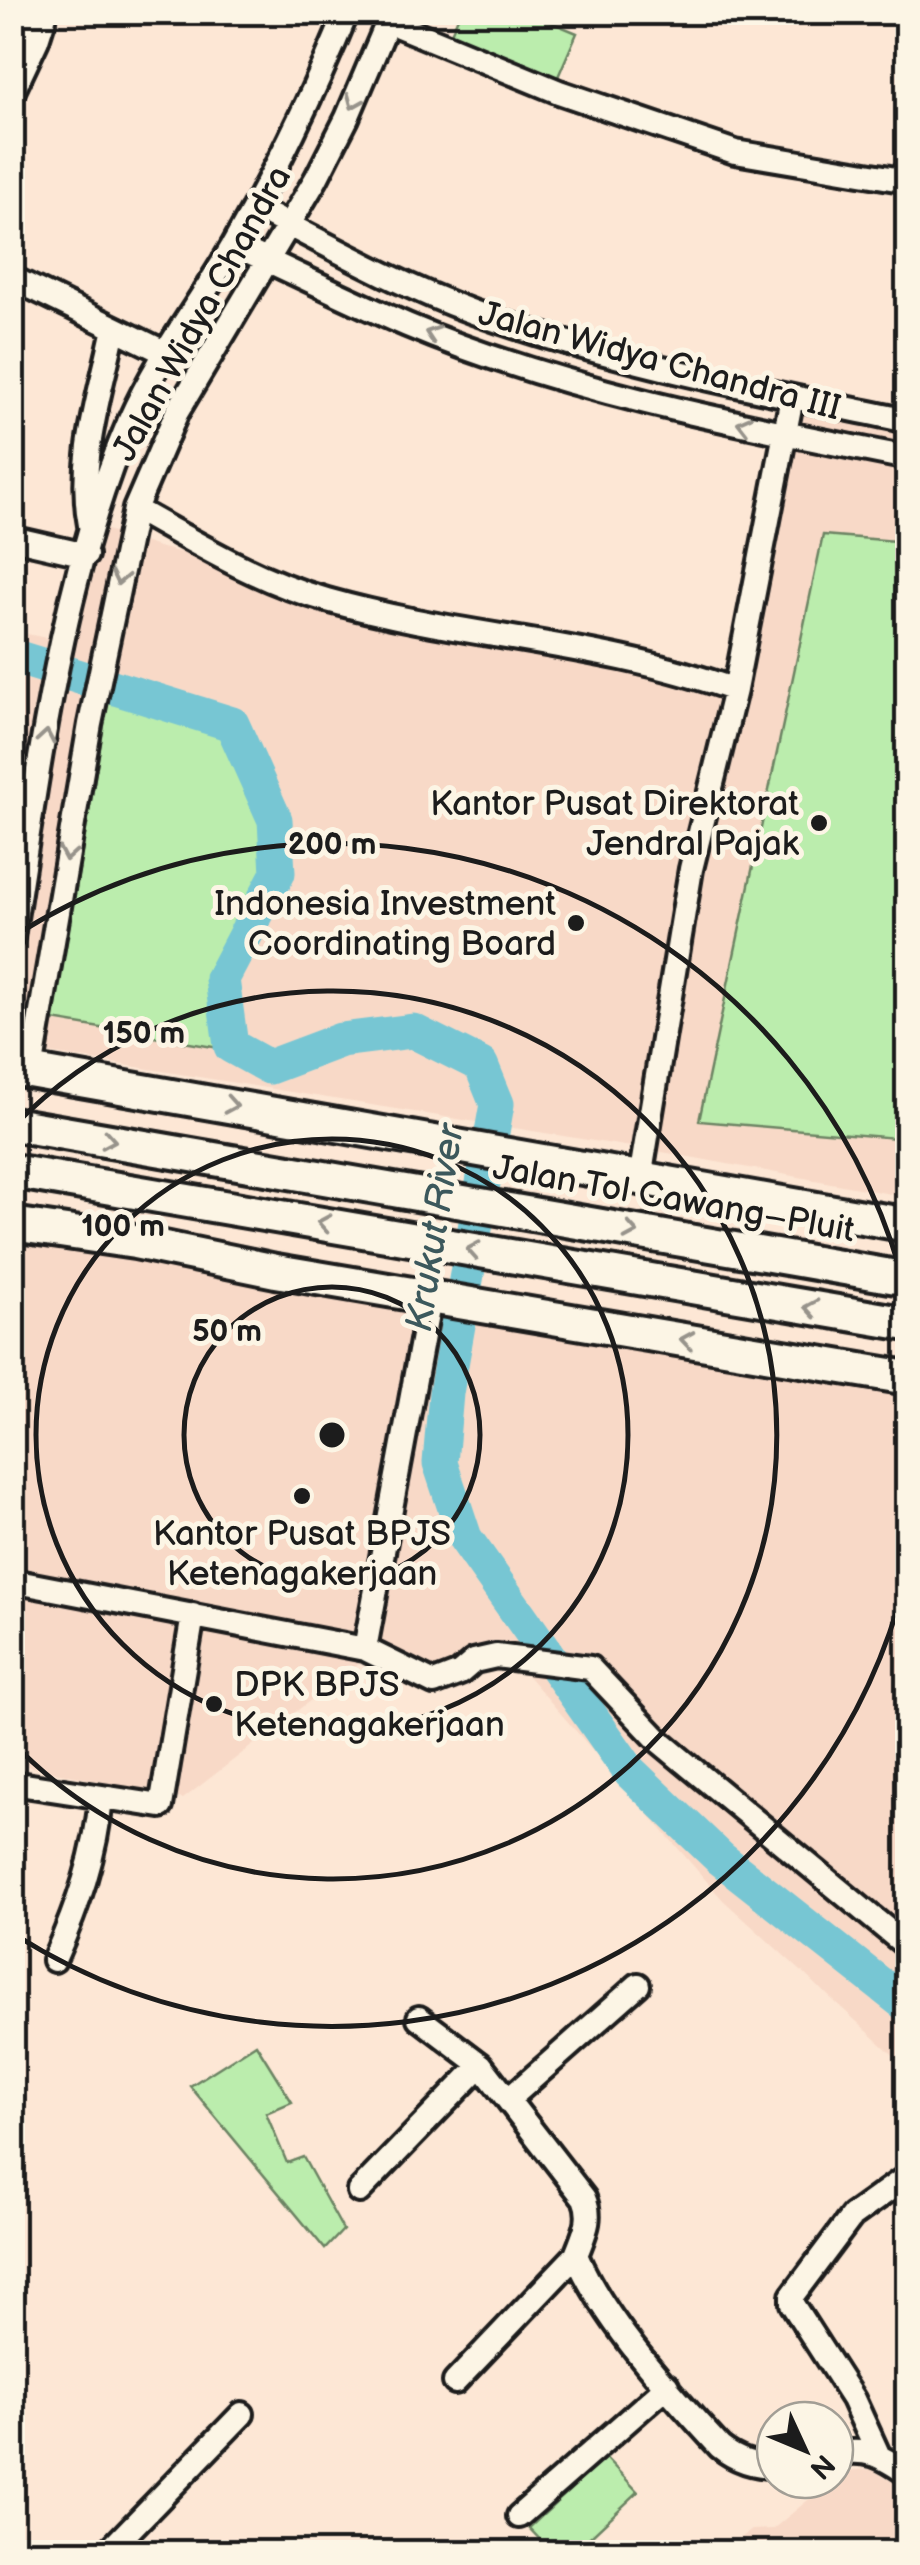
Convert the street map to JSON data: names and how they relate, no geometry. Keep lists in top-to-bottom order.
{
  "streets": {
    "highway": ["Jalan Tol Cawang–Pluit"],
    "street": ["Jalan Widya Chandra", "Jalan Widya Chandra III"]
  },
  "crossings": [
    ["Jalan Widya Chandra", "Jalan Widya Chandra III"]
  ],
  "water": ["Krukut River"],
  "places": [
    "Kantor Pusat Direktorat Jendral Pajak",
    "Indonesia Investment Coordinating Board",
    "Kantor Pusat BPJS Ketenagakerjaan",
    "DPK BPJS Ketenagakerjaan"
  ],
  "north": "bottom right",
  "rings": [
    "200 m",
    "150 m",
    "100 m",
    "50 m"
  ]
}
